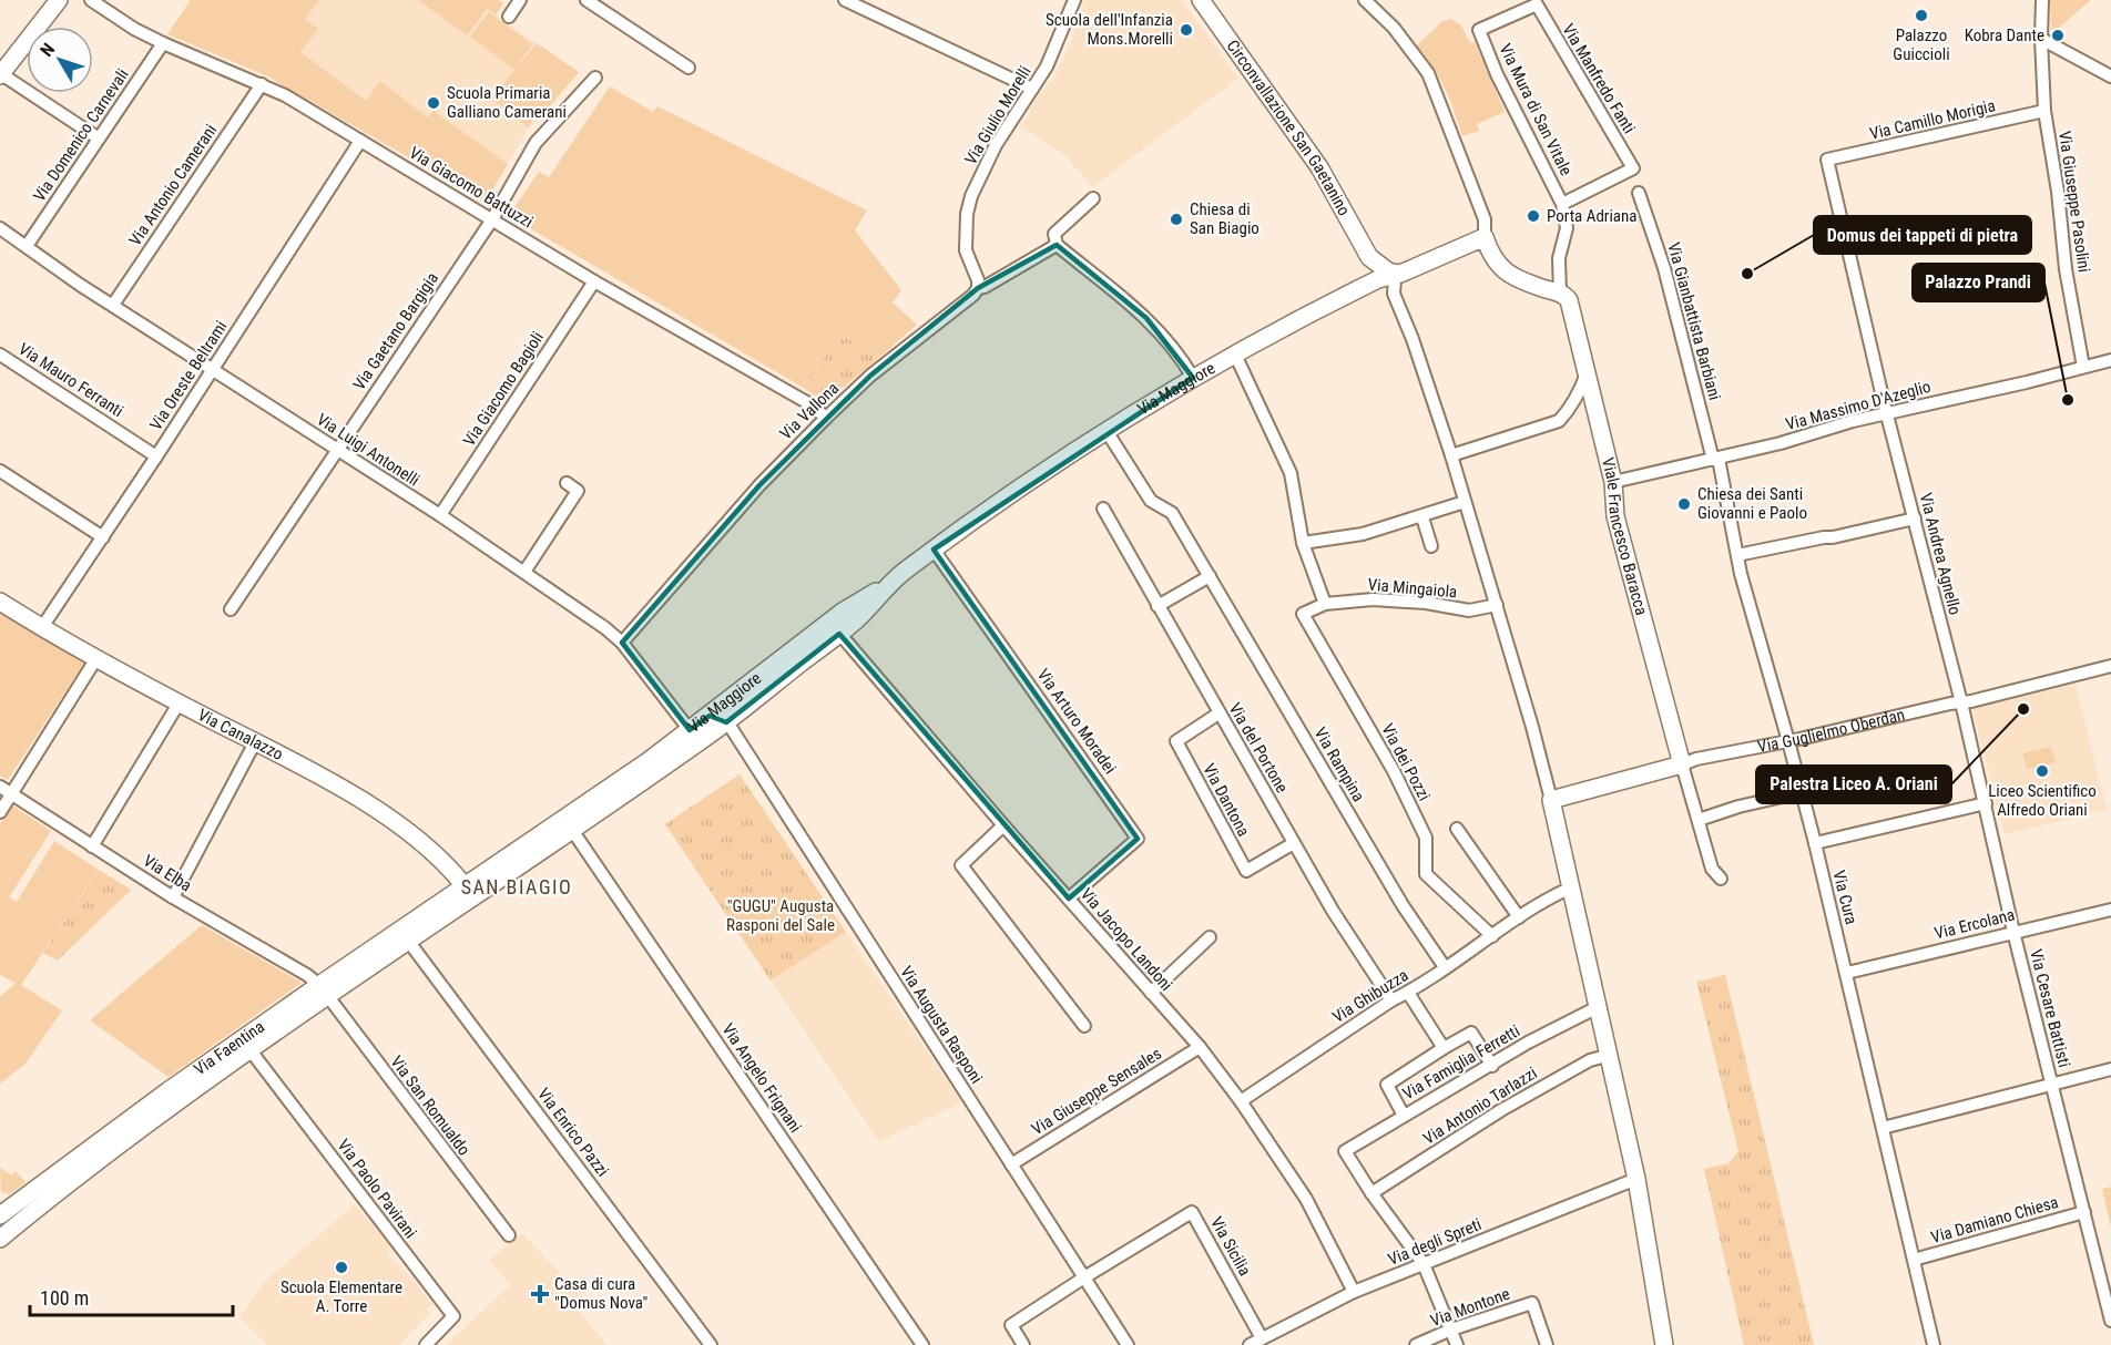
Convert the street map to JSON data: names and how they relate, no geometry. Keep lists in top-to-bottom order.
{
  "streets": {
    "street": [
      "Via Manfredo Fanti",
      "Via Mura di San Vitale",
      "Via Giulio Morelli",
      "Via Camillo Morigia",
      "Circonvallazione San Gaetanino",
      "Via Domenico Carnevali",
      "Via Antonio Camerani",
      "Via Giacomo Battuzzi",
      "Via Giuseppe Pasolini",
      "Via Gianbattista Barbiani",
      "Via Gaetano Bargigia",
      "Via Oreste Beltrami",
      "Via Mauro Ferranti",
      "Via Giacomo Bagioli",
      "Via Maggiore",
      "Via Massimo D'Azeglio",
      "Via Vallona",
      "Via Luigi Antonelli",
      "Viale Francesco Baracca",
      "Via Andrea Agnello",
      "Via Mingaiola",
      "Via Arturo Moradei",
      "Via Guglielmo Oberdan",
      "Via Canalazzo",
      "Via del Portone",
      "Via dei Pozzi",
      "Via Rampina",
      "Via Dantona",
      "Via Elba",
      "Via Cura",
      "Via Ercolana",
      "Via Jacopo Landoni",
      "Via Ghibuzza",
      "Via Cesare Battisti",
      "Via Augusta Rasponi",
      "Via Faentina",
      "Via Famiglia Ferretti",
      "Via Angelo Frignani",
      "Via Giuseppe Sensales",
      "Via San Romualdo",
      "Via Antonio Tarlazzi",
      "Via Enrico Pazzi",
      "Via Paolo Pavirani",
      "Via Damiano Chiesa",
      "Via degli Spreti",
      "Via Sicilia",
      "Via Montone"
    ]
  },
  "crossings": [
    ["Via Manfredo Fanti", "Via Mura di San Vitale"],
    ["Via Giulio Morelli", "Via Vallona"],
    ["Via Camillo Morigia", "Via Giuseppe Pasolini"],
    ["Via Camillo Morigia", "Via Andrea Agnello"],
    ["Via Domenico Carnevali", "Via Giacomo Battuzzi"],
    ["Via Domenico Carnevali", "Via Luigi Antonelli"],
    ["Via Antonio Camerani", "Via Giacomo Battuzzi"],
    ["Via Antonio Camerani", "Via Luigi Antonelli"],
    ["Via Giacomo Battuzzi", "Via Gaetano Bargigia"],
    ["Via Giacomo Battuzzi", "Via Oreste Beltrami"],
    ["Via Giacomo Battuzzi", "Via Giacomo Bagioli"],
    ["Via Giacomo Battuzzi", "Via Vallona"],
    ["Via Giuseppe Pasolini", "Via Massimo D'Azeglio"],
    ["Via Gianbattista Barbiani", "Via Massimo D'Azeglio"],
    ["Via Gianbattista Barbiani", "Via Cura"],
    ["Via Gaetano Bargigia", "Via Luigi Antonelli"],
    ["Via Oreste Beltrami", "Via Mauro Ferranti"],
    ["Via Oreste Beltrami", "Via Luigi Antonelli"],
    ["Via Oreste Beltrami", "Via Canalazzo"],
    ["Via Giacomo Bagioli", "Via Luigi Antonelli"],
    ["Via Maggiore", "Via Luigi Antonelli"],
    ["Via Maggiore", "Via Arturo Moradei"],
    ["Via Maggiore", "Via Canalazzo"],
    ["Via Maggiore", "Via Rampina"],
    ["Via Maggiore", "Via Jacopo Landoni"],
    ["Via Maggiore", "Via Augusta Rasponi"],
    ["Via Maggiore", "Via Faentina"],
    ["Via Maggiore", "Via Angelo Frignani"],
    ["Via Massimo D'Azeglio", "Viale Francesco Baracca"],
    ["Via Massimo D'Azeglio", "Via Andrea Agnello"],
    ["Via Massimo D'Azeglio", "Via Cura"],
    ["Via Vallona", "Via Luigi Antonelli"],
    ["Viale Francesco Baracca", "Via Guglielmo Oberdan"],
    ["Via Andrea Agnello", "Via Guglielmo Oberdan"],
    ["Via Andrea Agnello", "Via Cesare Battisti"],
    ["Via Mingaiola", "Via dei Pozzi"],
    ["Via Arturo Moradei", "Via Jacopo Landoni"],
    ["Via Guglielmo Oberdan", "Via Cura"],
    ["Via Guglielmo Oberdan", "Via Cesare Battisti"],
    ["Via Canalazzo", "Via Faentina"],
    ["Via del Portone", "Via Dantona"],
    ["Via del Portone", "Via Ghibuzza"],
    ["Via dei Pozzi", "Via Ghibuzza"],
    ["Via Rampina", "Via Ghibuzza"],
    ["Via Elba", "Via Faentina"],
    ["Via Elba", "Via San Romualdo"],
    ["Via Cura", "Via Ercolana"],
    ["Via Cura", "Via Damiano Chiesa"],
    ["Via Ercolana", "Via Cesare Battisti"],
    ["Via Jacopo Landoni", "Via Ghibuzza"],
    ["Via Jacopo Landoni", "Via Giuseppe Sensales"],
    ["Via Jacopo Landoni", "Via degli Spreti"],
    ["Via Cesare Battisti", "Via Damiano Chiesa"],
    ["Via Augusta Rasponi", "Via Giuseppe Sensales"],
    ["Via Augusta Rasponi", "Via Sicilia"],
    ["Via Faentina", "Via San Romualdo"],
    ["Via Famiglia Ferretti", "Via Antonio Tarlazzi"],
    ["Via degli Spreti", "Via Sicilia"]
  ],
  "districts": ["SAN BIAGIO"],
  "parks": ["\"GUGU\" Augusta Rasponi del Sale"],
  "places": {
    "other": [
      "Palazzo Guiccioli",
      "Scuola dell'Infanzia Mons.Morelli",
      "Kobra Dante",
      "Scuola Primaria Galliano Camerani",
      "Porta Adriana",
      "Chiesa di San Biagio",
      "Domus dei tappeti di pietra",
      "Palazzo Prandi",
      "Chiesa dei Santi Giovanni e Paolo",
      "Palestra Liceo A. Oriani",
      "Liceo Scientifico Alfredo Oriani",
      "Scuola Elementare A. Torre"
    ],
    "health": ["Casa di cura \"Domus Nova\""]
  },
  "scale_bar": "100 m",
  "north": "top left"
}
